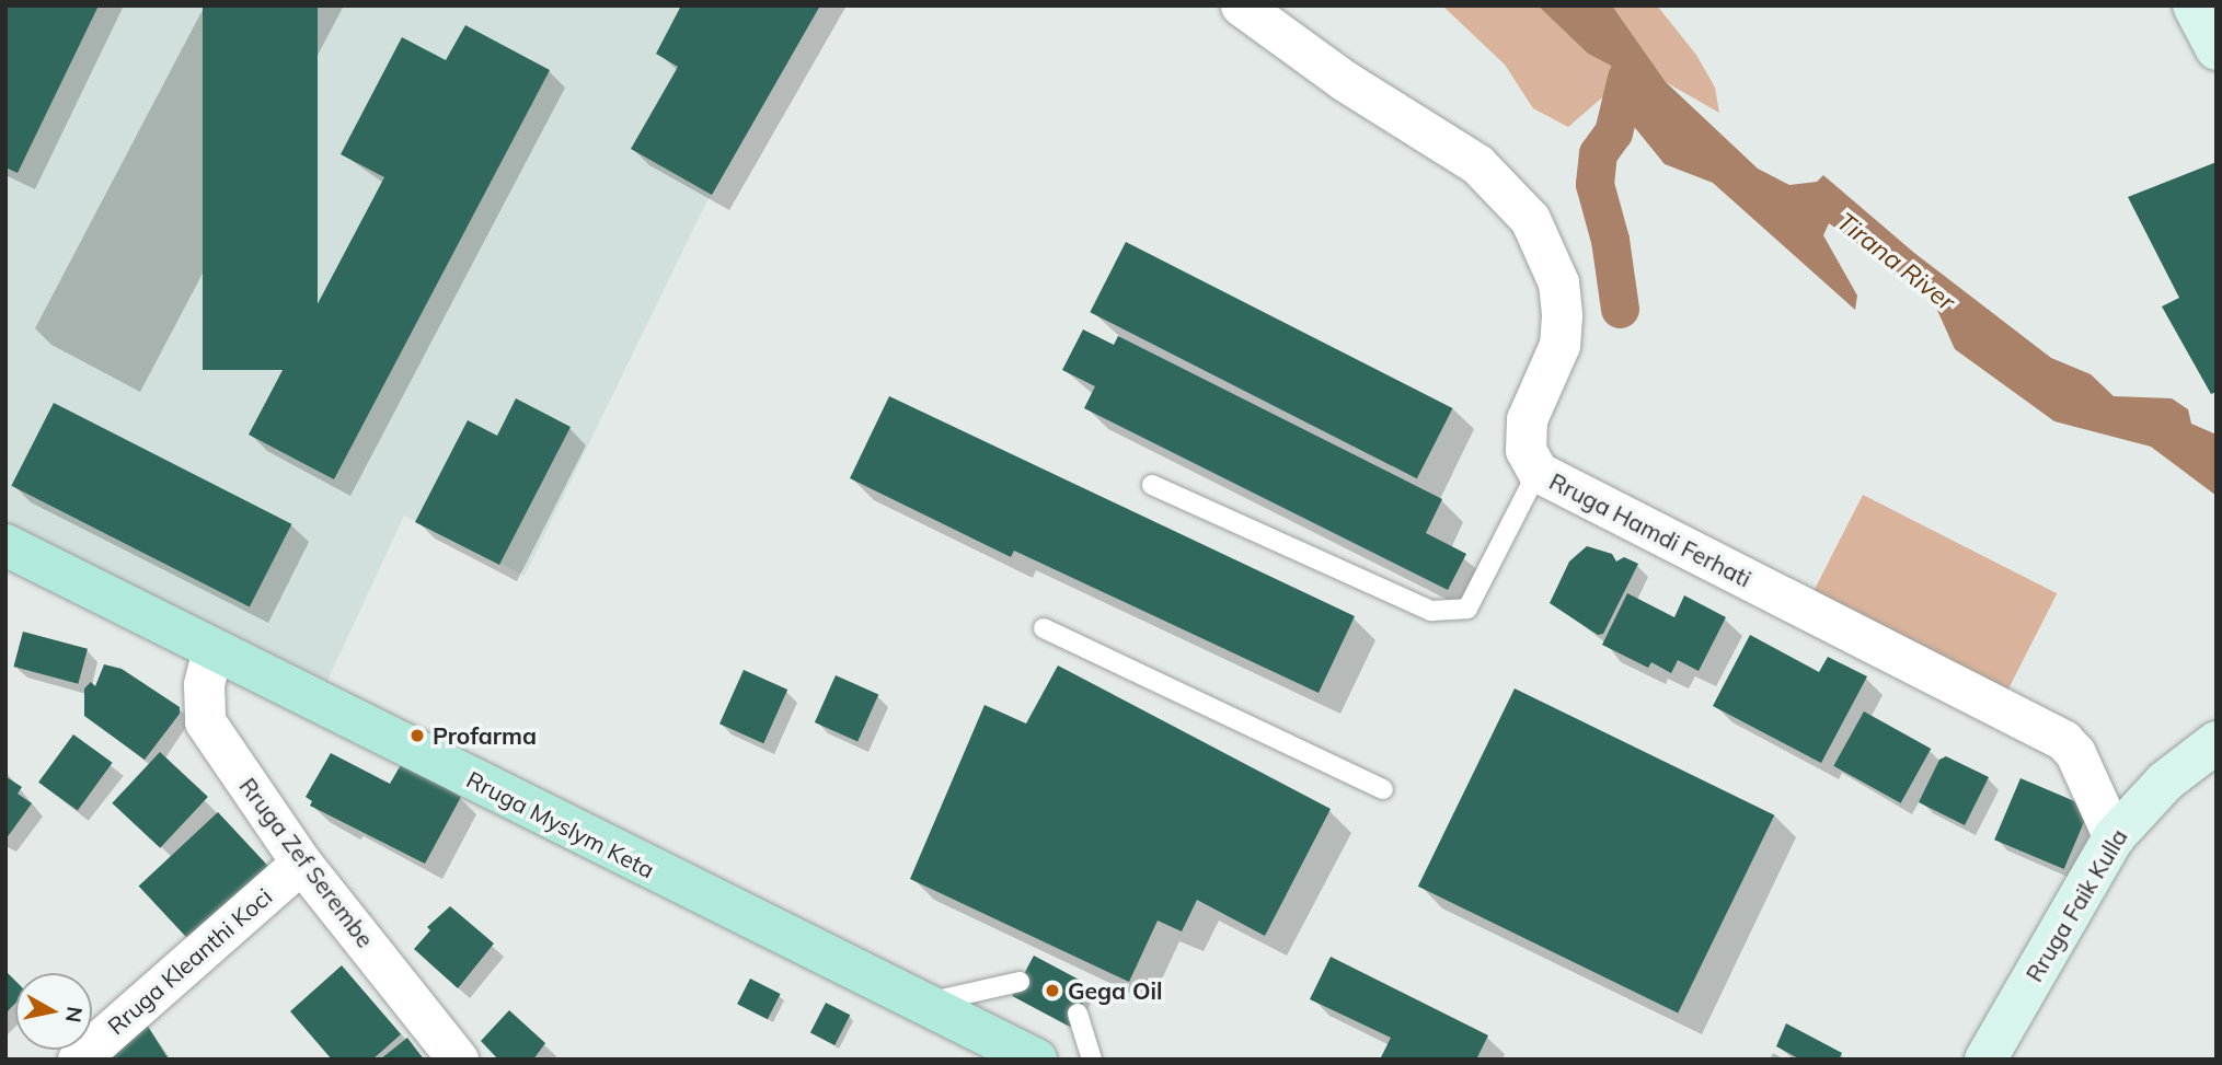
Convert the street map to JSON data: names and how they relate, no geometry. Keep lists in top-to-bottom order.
{
  "streets": {
    "main road": ["Rruga Myslym Keta", "Rruga Faik Kulla"],
    "street": ["Rruga Hamdi Ferhati", "Rruga Zef Serembe", "Rruga Kleanthi Koci"]
  },
  "crossings": [
    ["Rruga Hamdi Ferhati", "Rruga Faik Kulla"],
    ["Rruga Myslym Keta", "Rruga Zef Serembe"],
    ["Rruga Zef Serembe", "Rruga Kleanthi Koci"]
  ],
  "water": ["Tirana River"],
  "places": ["Profarma", "Gega Oil"],
  "north": "right"
}
